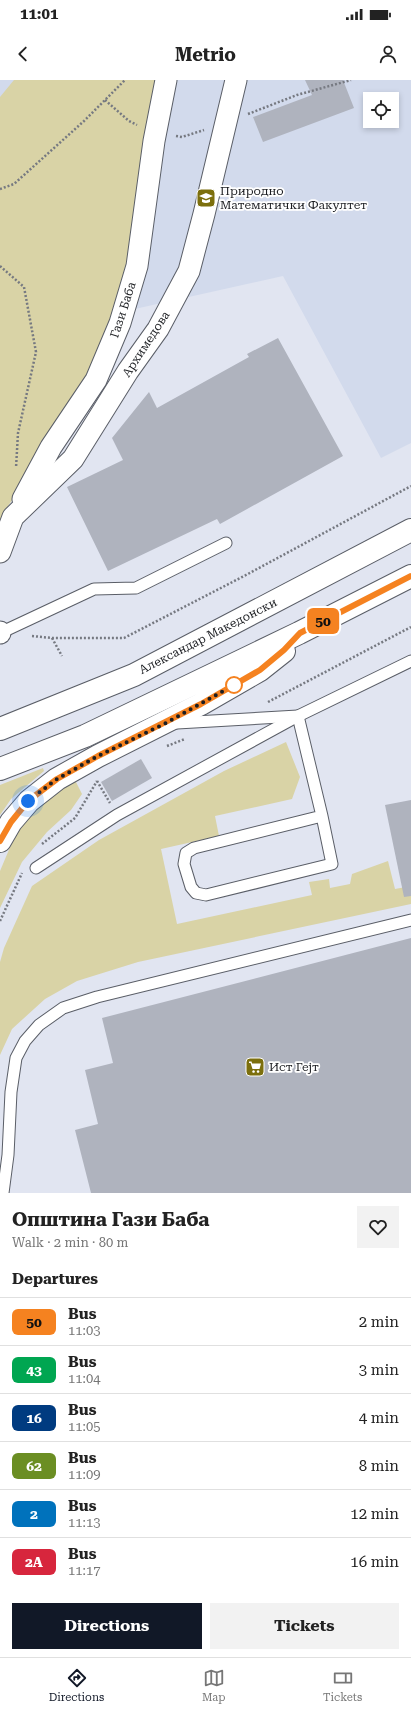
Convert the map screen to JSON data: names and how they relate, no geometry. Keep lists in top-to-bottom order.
{
  "streets": {
    "street": ["Гази Баба", "Архимедова", "Александар Македонски"]
  },
  "crossings": [
    ["Гази Баба", "Архимедова"]
  ],
  "places": {
    "school or university": ["Природно Математички Факултет"],
    "supermarket": ["Ист Гејт"]
  },
  "lines": ["bus line 50"],
  "page": {
    "status": "11:01",
    "header": "Metrio",
    "on_map": "50",
    "heading": [
      ["Општина Гази Баба", "Walk · 2 min · 80 m"],
      "Departures"
    ],
    "list": [
      {
        "mark": "50",
        "name": "Bus",
        "note": "11:03",
        "value": "2 min"
      },
      {
        "mark": "43",
        "name": "Bus",
        "note": "11:04",
        "value": "3 min"
      },
      {
        "mark": "16",
        "name": "Bus",
        "note": "11:05",
        "value": "4 min"
      },
      {
        "mark": "62",
        "name": "Bus",
        "note": "11:09",
        "value": "8 min"
      },
      {
        "mark": "2",
        "name": "Bus",
        "note": "11:13",
        "value": "12 min"
      },
      {
        "mark": "2A",
        "name": "Bus",
        "note": "11:17",
        "value": "16 min"
      }
    ],
    "buttons": ["Directions", "Tickets"],
    "tabs": ["Directions", "Map", "Tickets"]
  }
}
